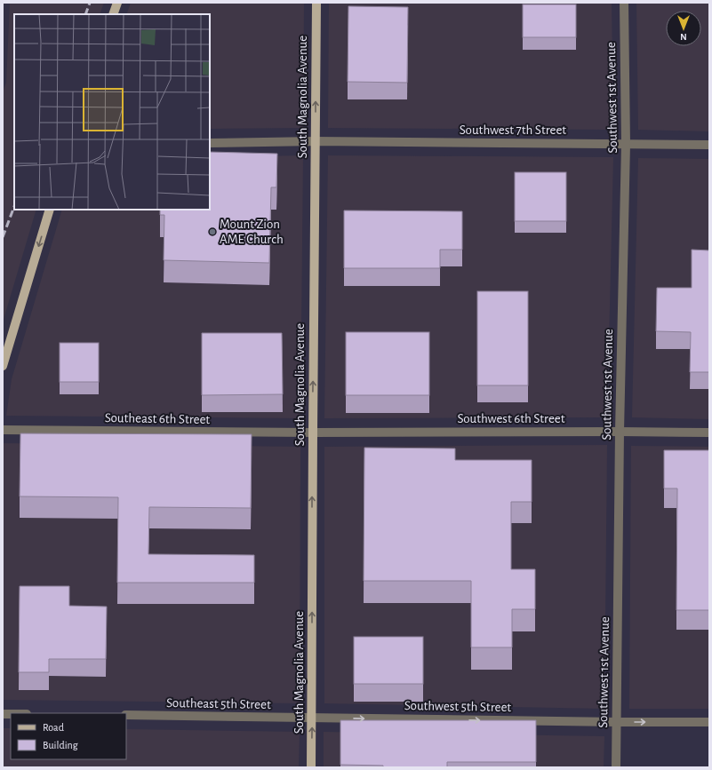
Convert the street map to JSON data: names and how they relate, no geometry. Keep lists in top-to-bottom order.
{
  "streets": {
    "main road": ["South Magnolia Avenue"],
    "street": [
      "Southwest 1st Avenue",
      "Southwest 7th Street",
      "Southeast 6th Street",
      "Southwest 6th Street",
      "Southeast 5th Street",
      "Southwest 5th Street"
    ]
  },
  "crossings": [
    ["South Magnolia Avenue", "Southwest 7th Street"],
    ["South Magnolia Avenue", "Southeast 6th Street"],
    ["South Magnolia Avenue", "Southwest 6th Street"],
    ["South Magnolia Avenue", "Southeast 5th Street"],
    ["South Magnolia Avenue", "Southwest 5th Street"],
    ["Southwest 1st Avenue", "Southwest 7th Street"],
    ["Southwest 1st Avenue", "Southwest 6th Street"],
    ["Southwest 1st Avenue", "Southwest 5th Street"],
    ["Southeast 6th Street", "Southwest 6th Street"],
    ["Southeast 5th Street", "Southwest 5th Street"]
  ],
  "one_way": ["South Magnolia Avenue", "Southwest 5th Street"],
  "places": ["Mount Zion AME Church"],
  "legend": ["Road", "Building"],
  "north": "bottom"
}
